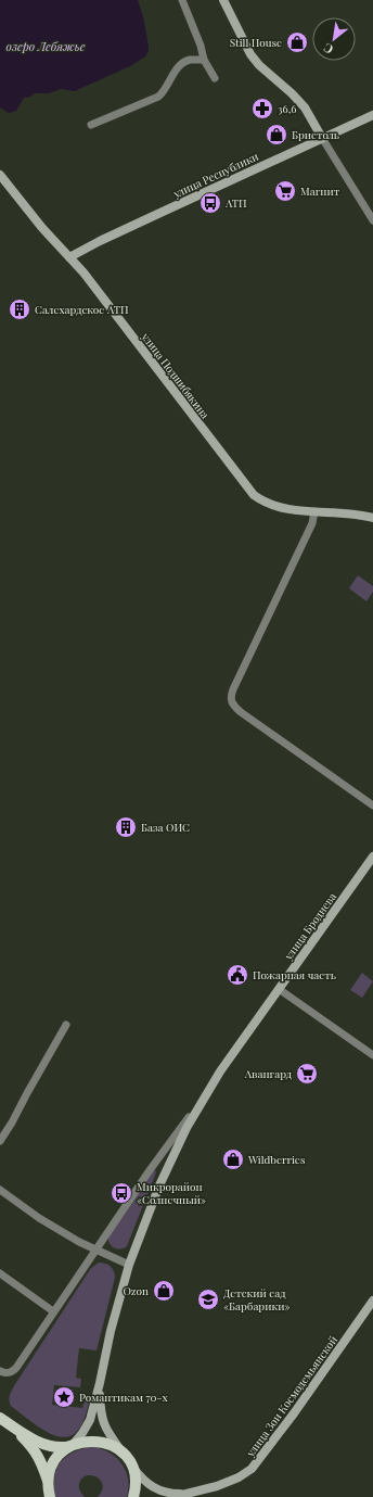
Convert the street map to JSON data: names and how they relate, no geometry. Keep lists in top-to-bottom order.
{
  "streets": {
    "main road": [
      "улица Республики",
      "улица Подшибякина",
      "улица Броднева",
      "улица Зои Космодемьянской"
    ]
  },
  "crossings": [
    ["улица Республики", "улица Подшибякина"]
  ],
  "water": ["озеро Лебяжье"],
  "places": {
    "shop": [
      "Still House",
      "Бристоль",
      "Wildberries",
      "Ozon"
    ],
    "pharmacy": ["36,6"],
    "supermarket": ["Магнит", "Авангард"],
    "bus stop": ["АТП", "Микрорайон «Солнечный»"],
    "building": ["Салехардское АТП", "База ОИС"],
    "public building": ["Пожарная часть"],
    "school or university": ["Детский сад «Барбарики»"],
    "place": ["Романтикам 70-х"]
  },
  "north": "bottom left"
}
